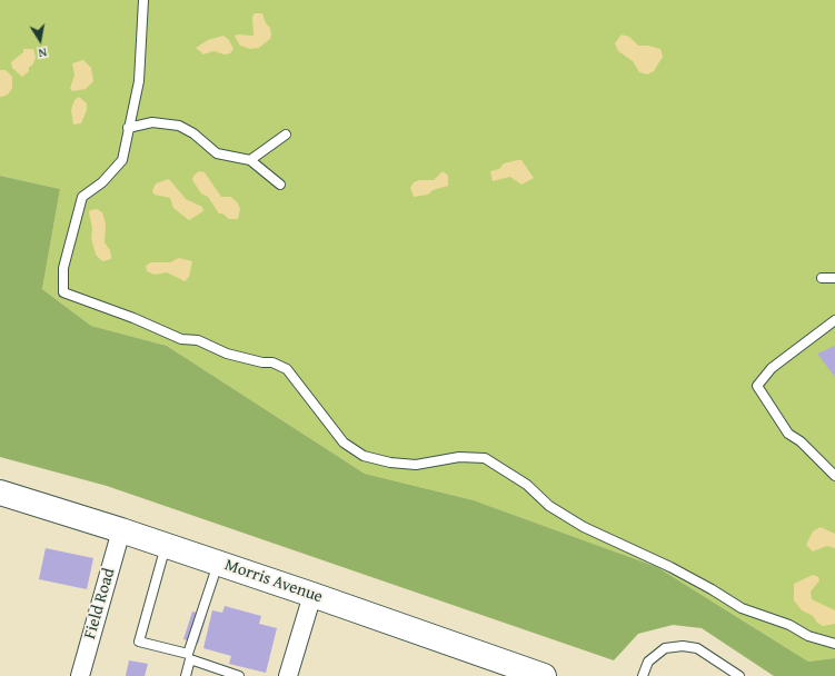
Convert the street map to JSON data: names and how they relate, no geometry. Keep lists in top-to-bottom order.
{
  "streets": {
    "main road": ["Morris Avenue"],
    "street": ["Field Road"]
  },
  "crossings": [
    ["Morris Avenue", "Field Road"]
  ],
  "north": "bottom"
}
